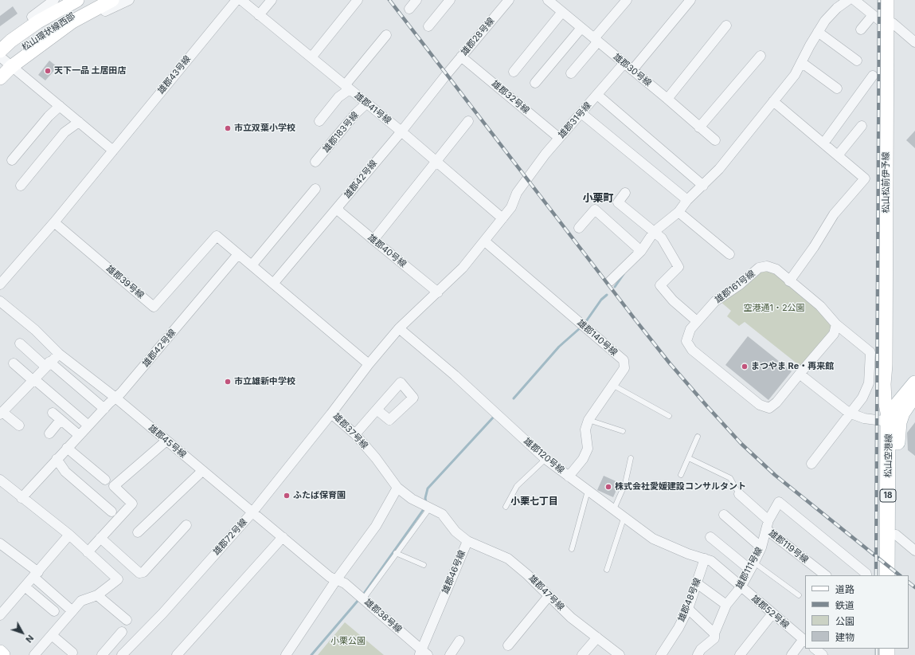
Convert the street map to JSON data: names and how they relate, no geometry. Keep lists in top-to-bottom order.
{
  "streets": {
    "main road": ["松山空港線", "18"],
    "street": [
      "松山環状線西部",
      "雄郡28号線",
      "雄郡30号線",
      "雄郡43号線",
      "雄郡32号線",
      "雄郡41号線",
      "雄郡31号線",
      "雄郡183号線",
      "雄郡42号線",
      "松山松前伊予線",
      "雄郡40号線",
      "雄郡39号線",
      "雄郡161号線",
      "雄郡140号線",
      "雄郡37号線",
      "雄郡45号線",
      "雄郡120号線",
      "雄郡72号線",
      "雄郡119号線",
      "雄郡111号線",
      "雄郡46号線",
      "雄郡47号線",
      "雄郡48号線",
      "雄郡52号線",
      "雄郡38号線"
    ]
  },
  "crossings": [
    ["雄郡28号線", "雄郡32号線"],
    ["雄郡28号線", "雄郡42号線"],
    ["雄郡30号線", "雄郡31号線"],
    ["雄郡32号線", "雄郡31号線"],
    ["雄郡41号線", "雄郡183号線"],
    ["雄郡41号線", "雄郡42号線"],
    ["雄郡41号線", "雄郡37号線"],
    ["雄郡31号線", "雄郡37号線"],
    ["雄郡42号線", "雄郡40号線"],
    ["雄郡42号線", "雄郡39号線"],
    ["雄郡42号線", "雄郡45号線"],
    ["松山松前伊予線", "松山空港線"],
    ["雄郡40号線", "雄郡37号線"],
    ["雄郡39号線", "雄郡37号線"],
    ["雄郡140号線", "雄郡37号線"],
    ["雄郡140号線", "雄郡120号線"],
    ["雄郡37号線", "雄郡120号線"],
    ["雄郡37号線", "雄郡72号線"],
    ["雄郡37号線", "雄郡46号線"],
    ["雄郡45号線", "雄郡72号線"],
    ["雄郡45号線", "雄郡38号線"],
    ["雄郡120号線", "雄郡48号線"],
    ["雄郡120号線", "雄郡52号線"],
    ["雄郡119号線", "雄郡111号線"],
    ["雄郡111号線", "雄郡52号線"],
    ["雄郡46号線", "雄郡47号線"],
    ["雄郡46号線", "雄郡38号線"],
    ["雄郡48号線", "雄郡52号線"]
  ],
  "districts": ["小栗町", "小栗七丁目"],
  "parks": ["空港通1・2公園", "小栗公園"],
  "places": [
    "天下一品 土居田店",
    "市立双葉小学校",
    "まつやま Re・再来館",
    "市立雄新中学校",
    "株式会社愛媛建設コンサルタント",
    "ふたば保育園"
  ],
  "legend": [
    "道路",
    "鉄道",
    "公園",
    "建物"
  ],
  "north": "bottom right"
}
